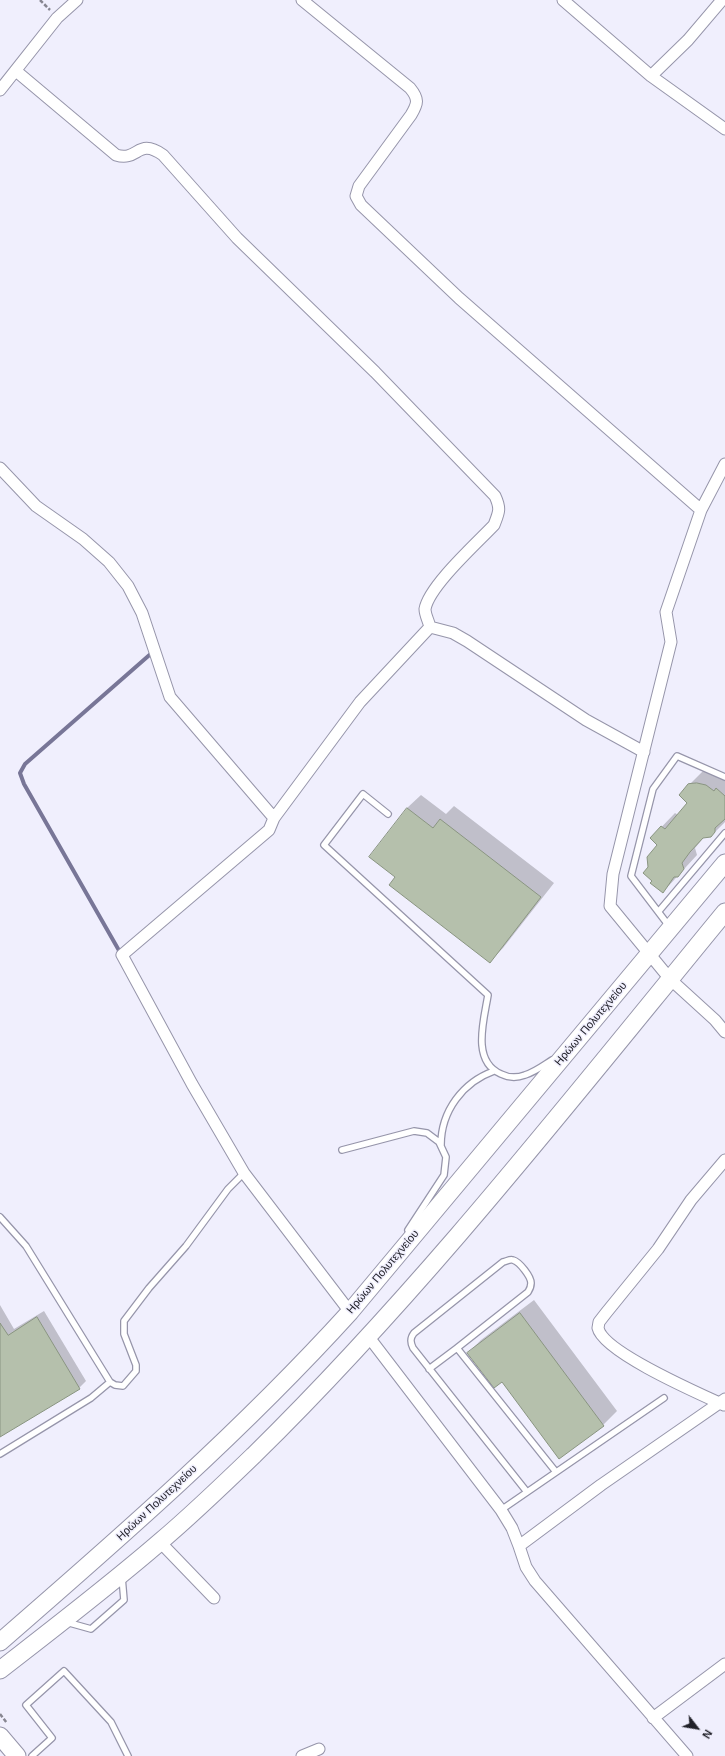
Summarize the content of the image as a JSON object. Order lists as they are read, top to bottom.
{
  "streets": {
    "main road": ["Ηρώων Πολυτεχνείου"]
  },
  "north": "bottom right"
}
